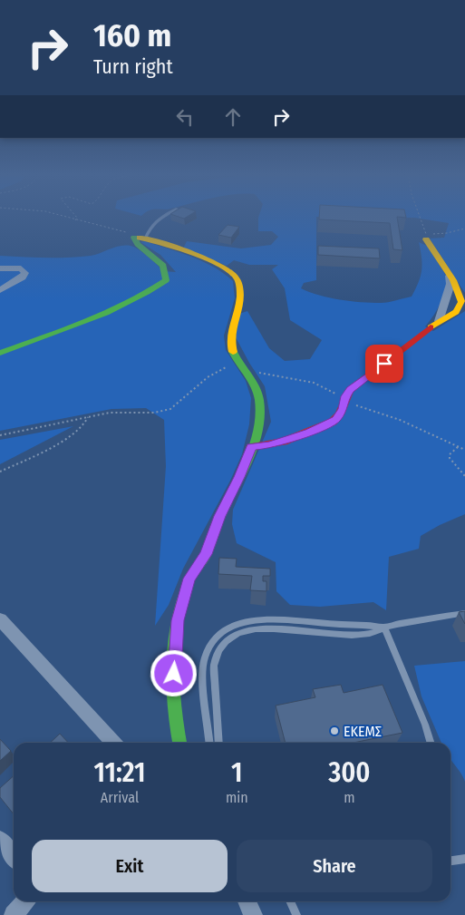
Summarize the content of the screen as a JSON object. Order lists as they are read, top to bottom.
{
  "places": ["ΕΚΕΜΣ"],
  "page": {
    "turn": ["160 m", "Turn right"],
    "eta": [
      "11:21",
      "Arrival",
      "1",
      "min",
      "300",
      "m"
    ],
    "buttons": ["Exit", "Share"]
  }
}
